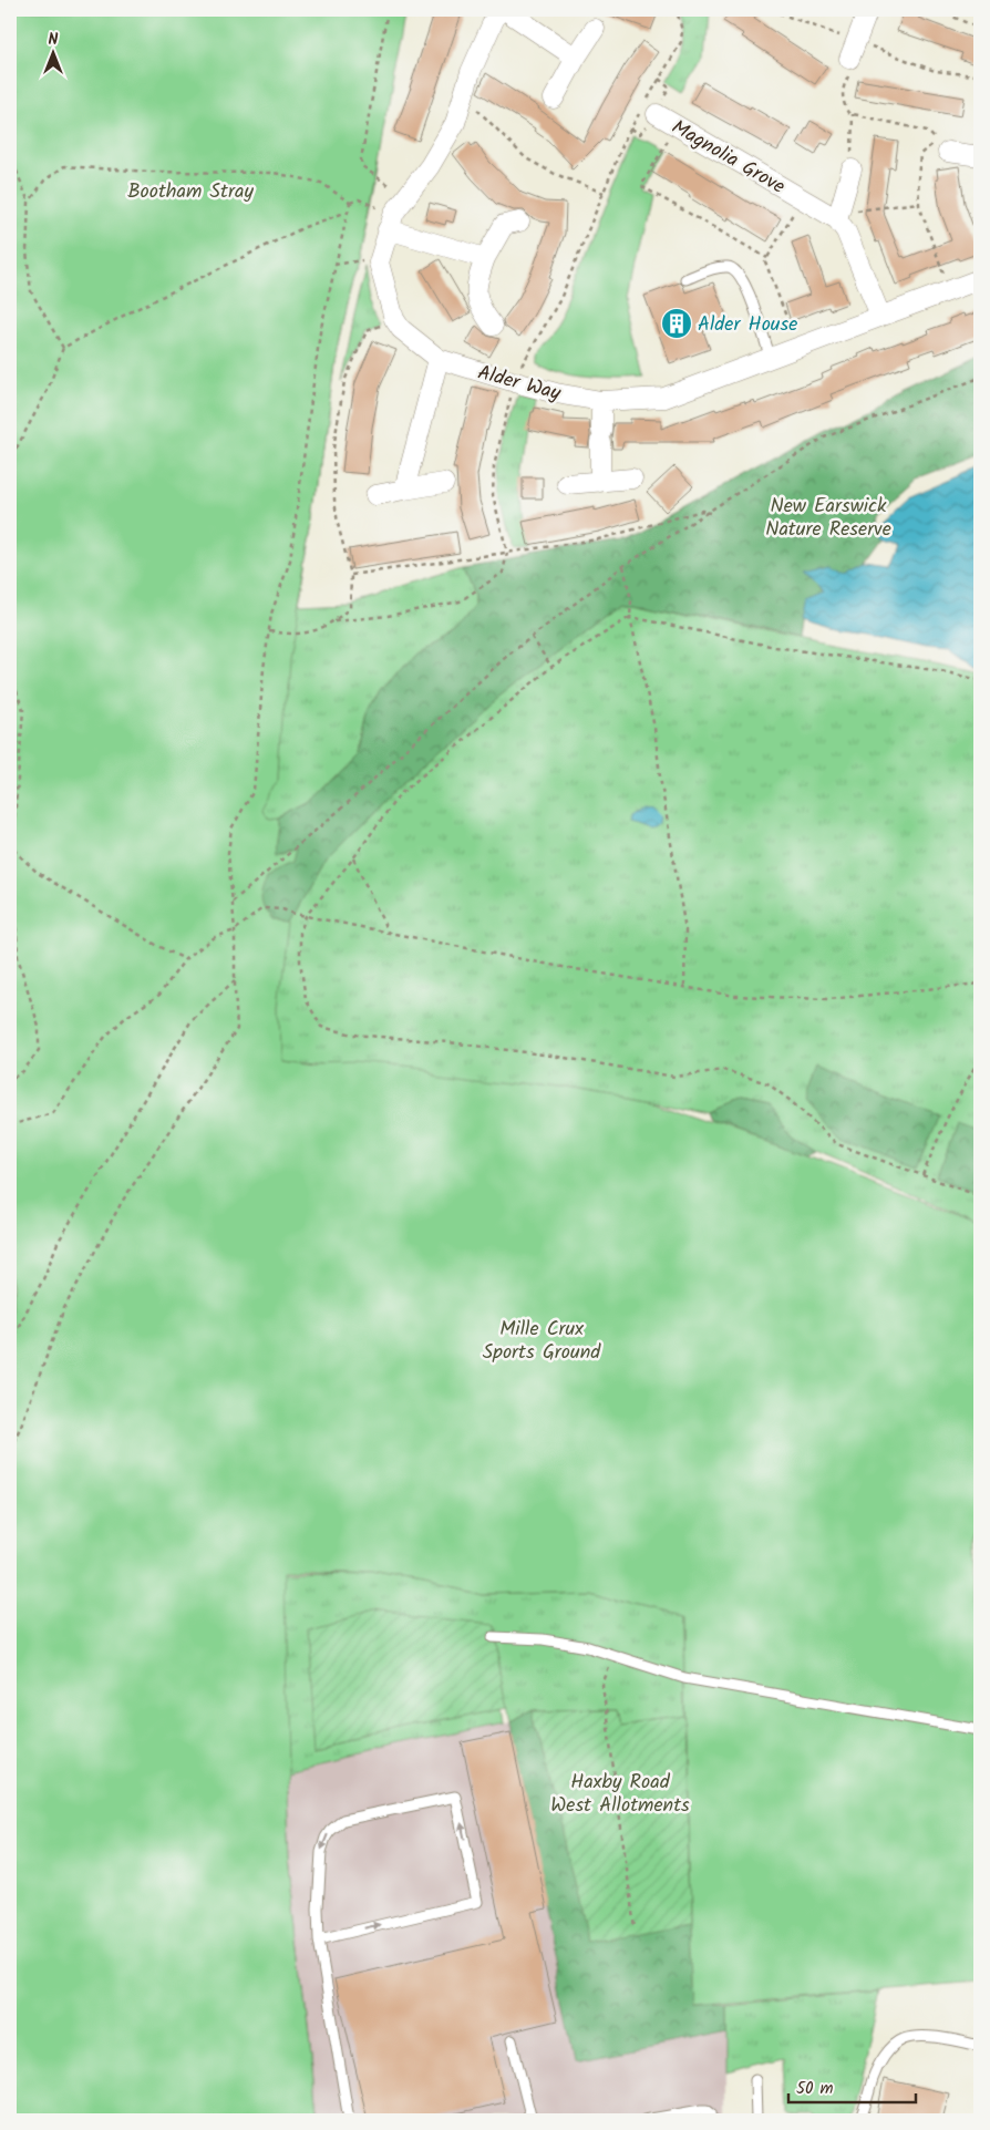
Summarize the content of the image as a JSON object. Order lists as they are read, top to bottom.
{
  "streets": {
    "street": ["Magnolia Grove", "Alder Way"]
  },
  "parks": [
    "Bootham Stray",
    "New Earswick Nature Reserve",
    "Mille Crux Sports Ground",
    "Haxby Road West Allotments"
  ],
  "places": {
    "building": ["Alder House"]
  },
  "scale_bar": "50 m",
  "north": "top"
}
